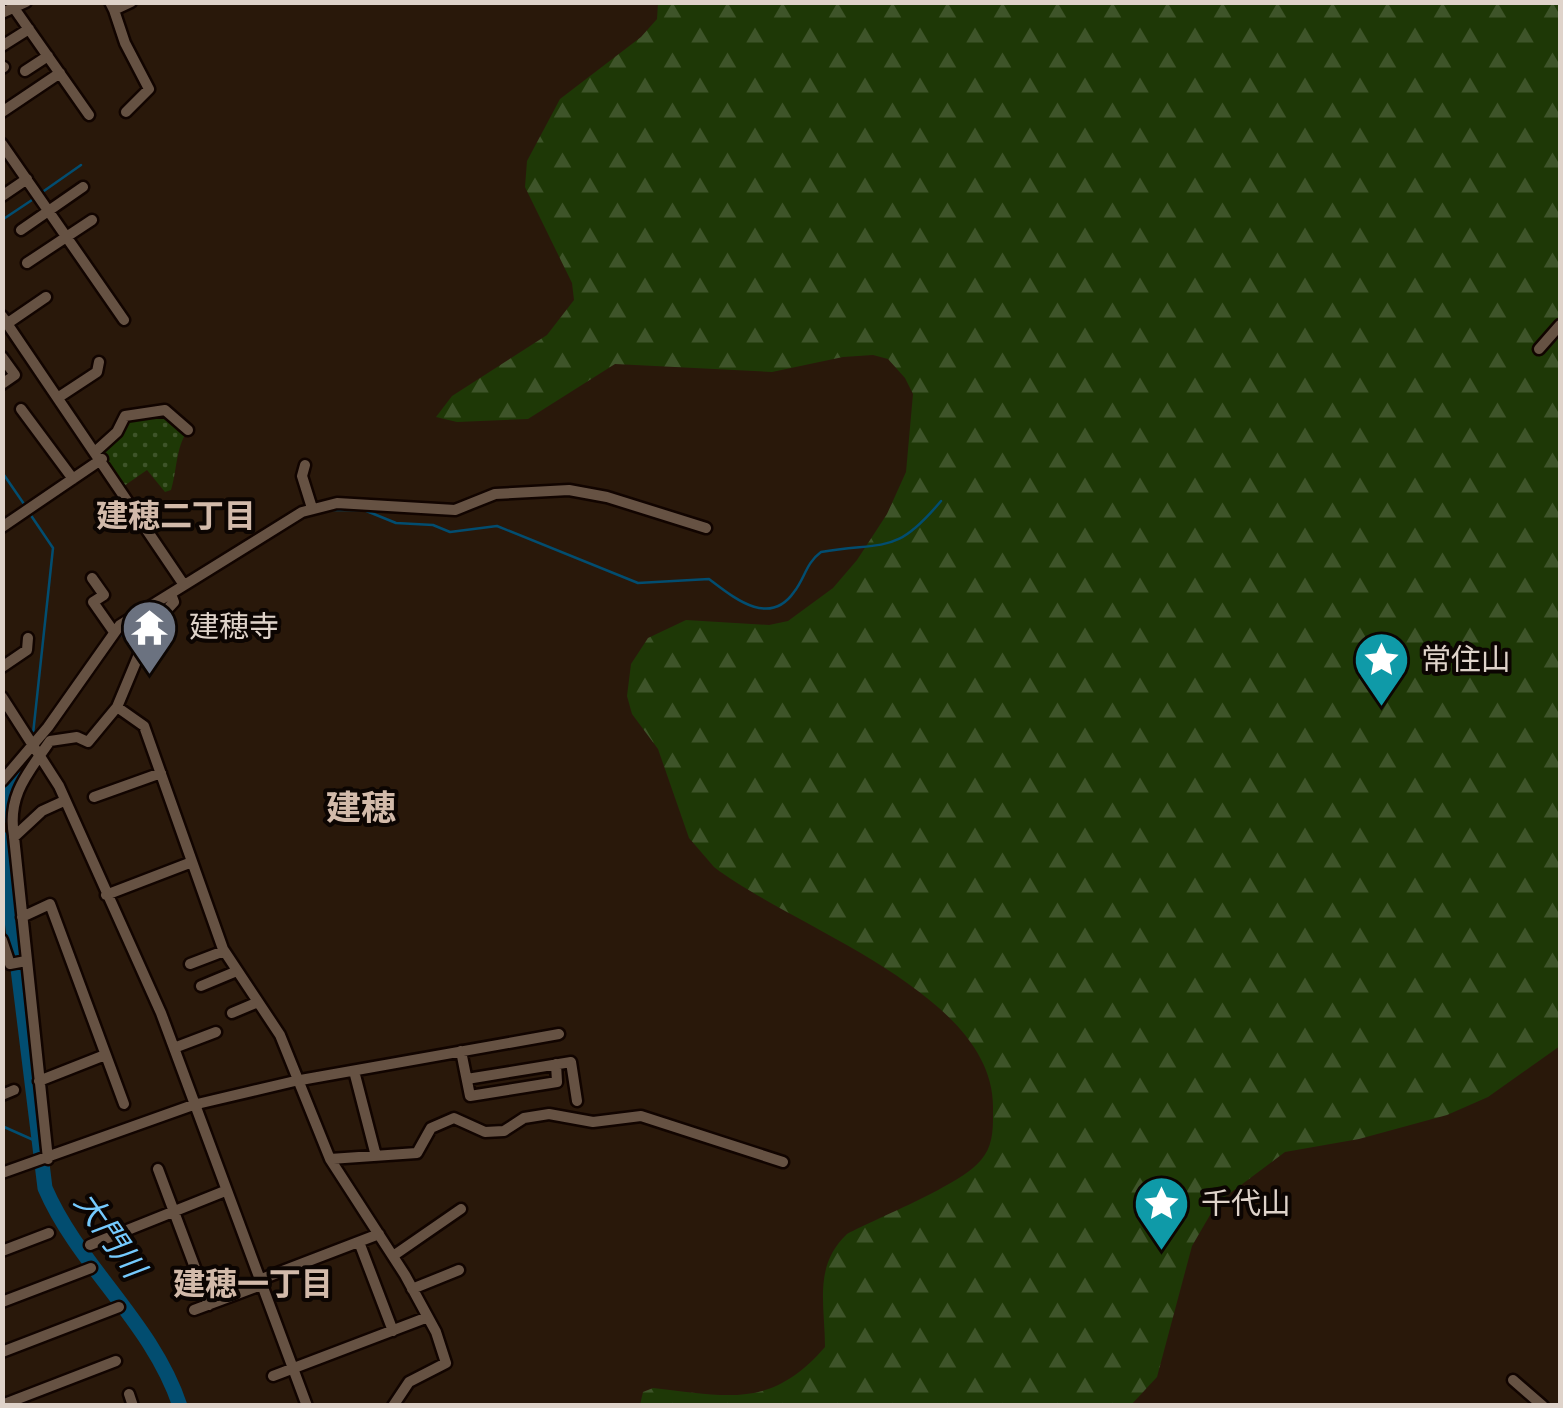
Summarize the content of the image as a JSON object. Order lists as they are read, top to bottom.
{
  "districts": ["建穂二丁目", "建穂", "建穂一丁目"],
  "water": ["大門川"],
  "places": {
    "temple": ["建穂寺"],
    "place": ["常住山", "千代山"]
  }
}
